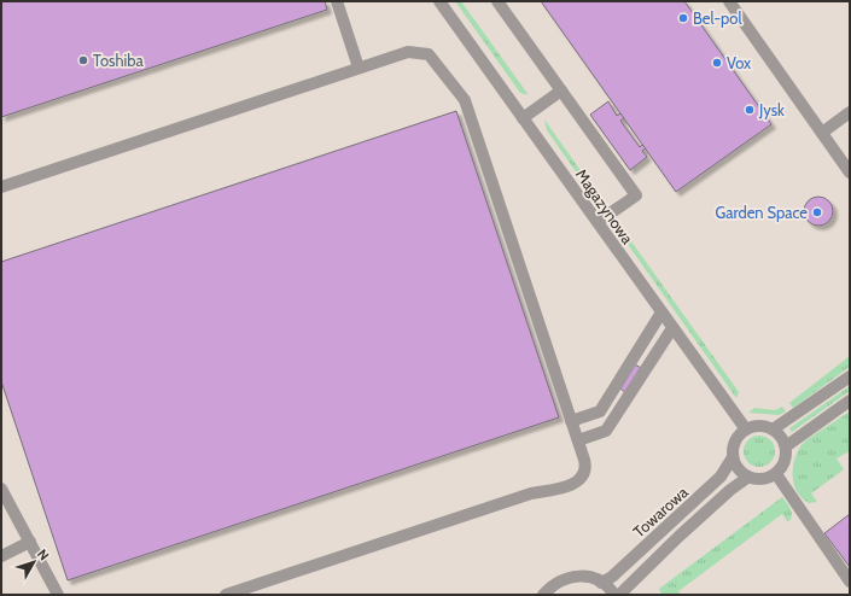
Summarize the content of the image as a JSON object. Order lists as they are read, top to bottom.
{
  "streets": {
    "street": ["Magazynowa", "Towarowa"]
  },
  "crossings": [
    ["Magazynowa", "Towarowa"]
  ],
  "places": [
    "Bel-pol",
    "Toshiba",
    "Vox",
    "Jysk",
    "Garden Space"
  ],
  "north": "top right"
}
